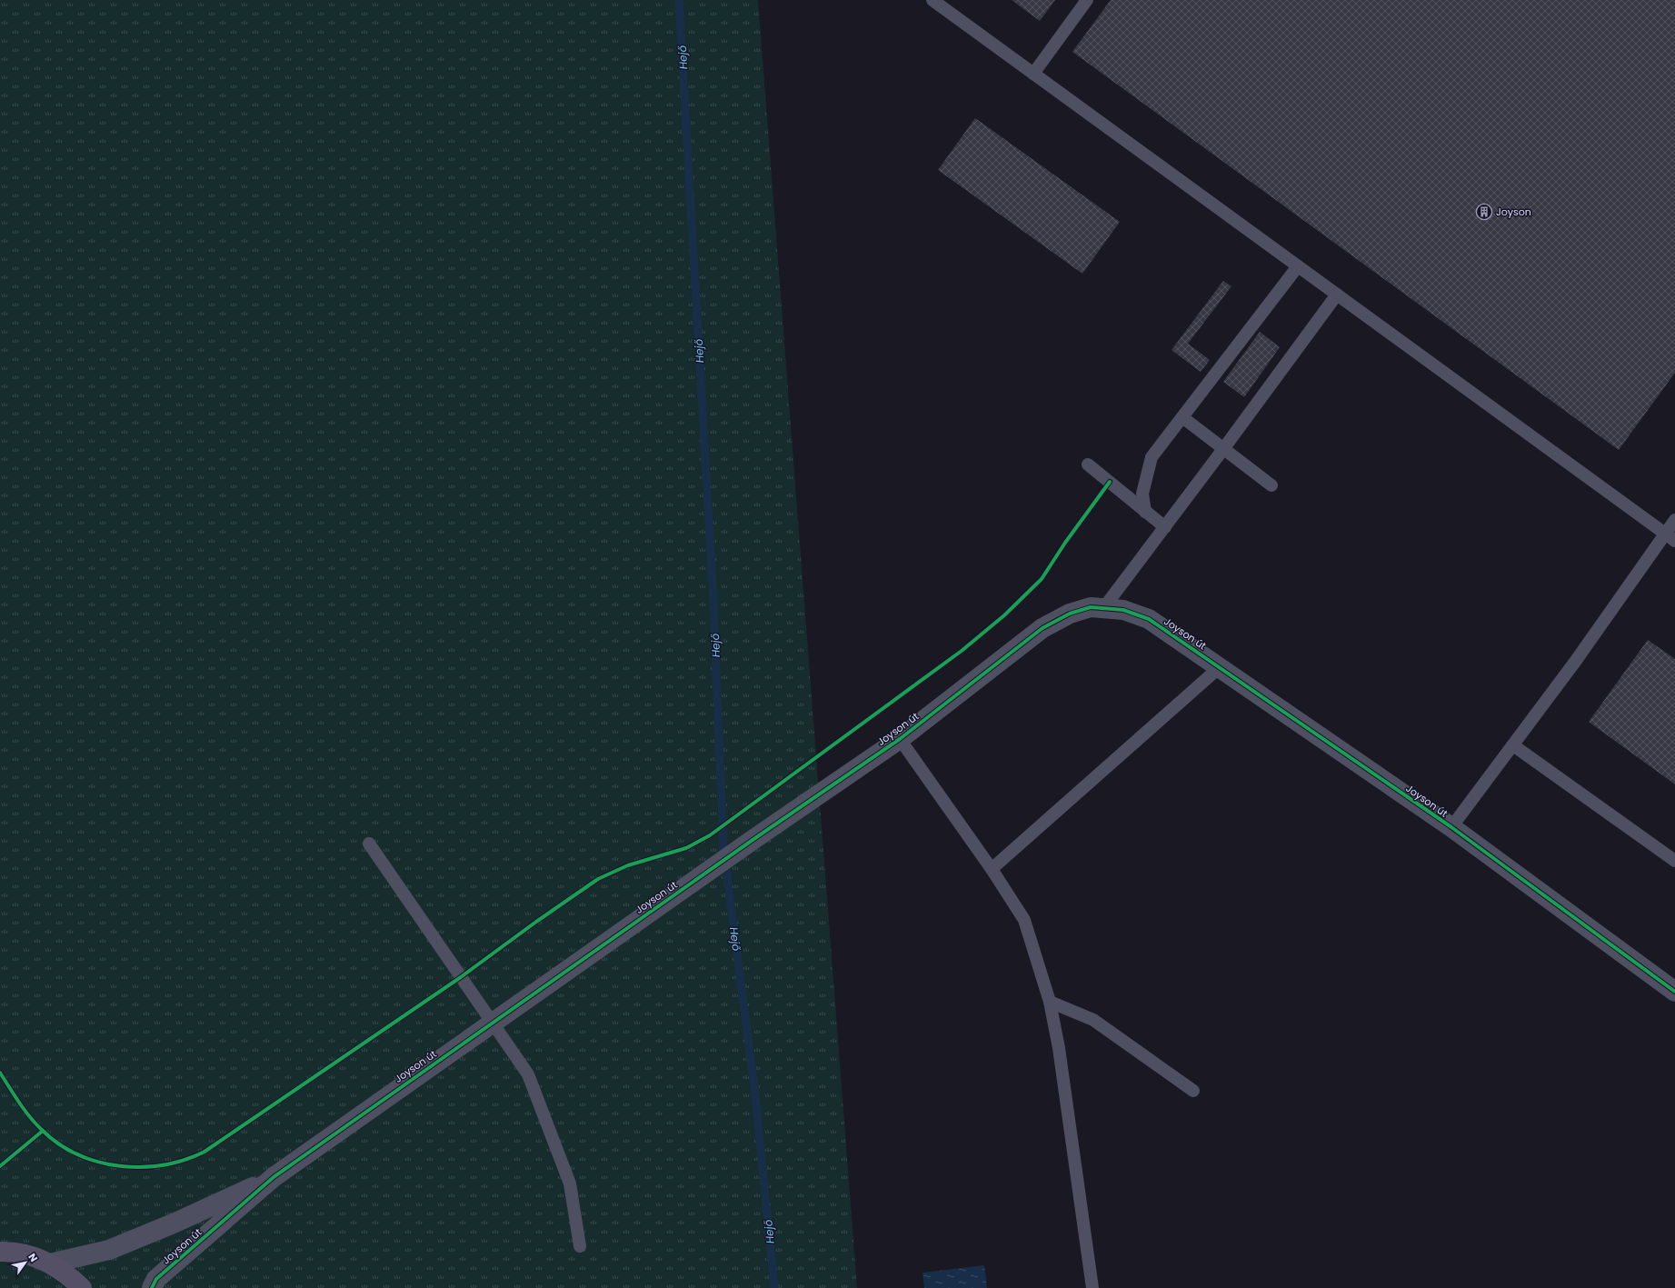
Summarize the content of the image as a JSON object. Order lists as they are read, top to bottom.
{
  "streets": {
    "street": ["Joyson út"]
  },
  "water": ["Hejő"],
  "places": {
    "building": ["Joyson"]
  },
  "north": "top right"
}
